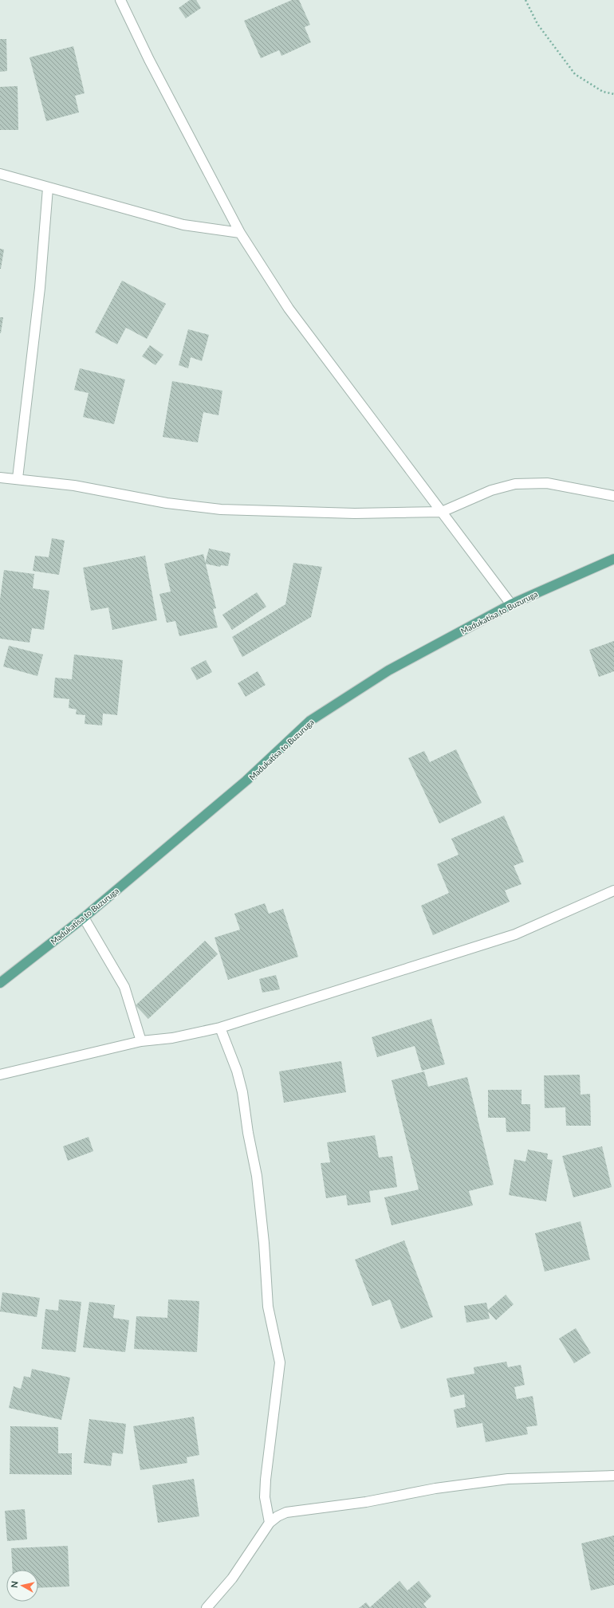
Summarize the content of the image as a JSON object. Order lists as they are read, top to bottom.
{
  "streets": {
    "main road": ["Madukatisa to Buzuruga"]
  },
  "north": "left"
}
